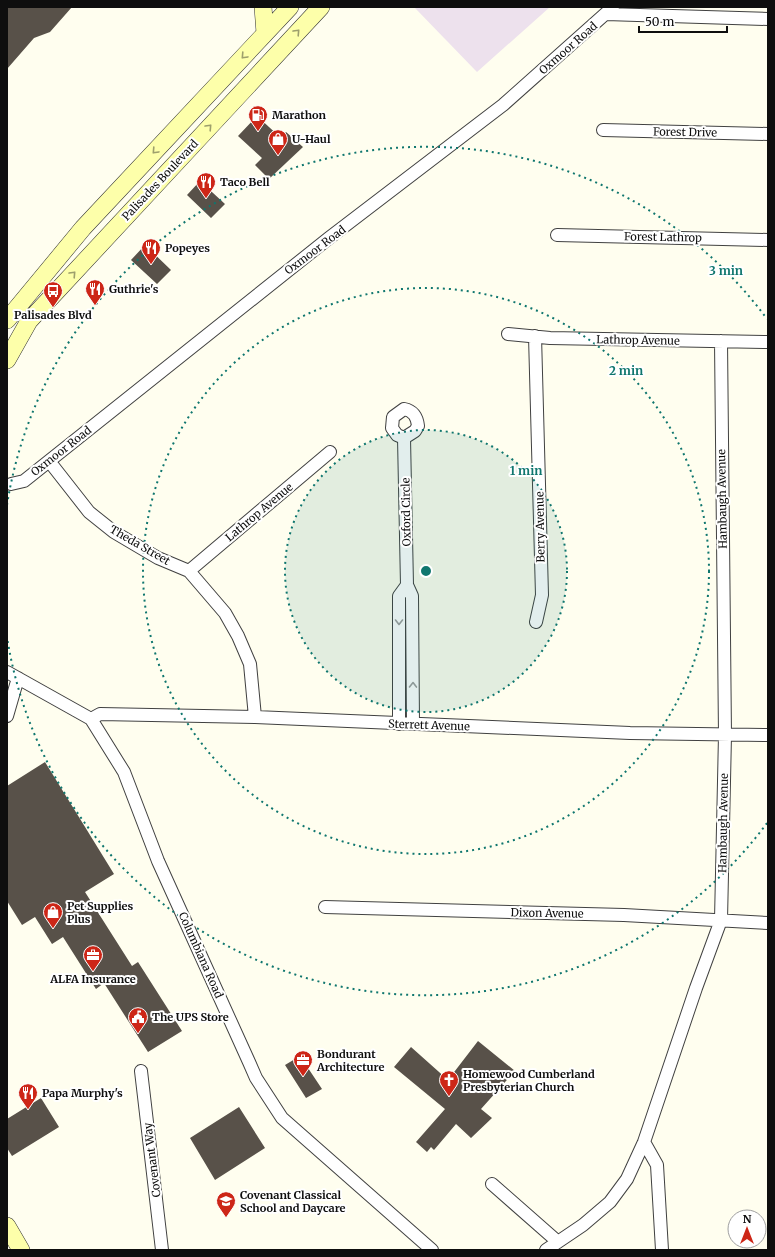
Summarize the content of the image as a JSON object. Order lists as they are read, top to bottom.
{
  "streets": {
    "main road": ["Palisades Boulevard"],
    "street": [
      "Oxmoor Road",
      "Forest Drive",
      "Forest Lathrop",
      "Lathrop Avenue",
      "Hambaugh Avenue",
      "Oxford Circle",
      "Berry Avenue",
      "Theda Street",
      "Sterrett Avenue",
      "Dixon Avenue",
      "Columbiana Road",
      "Covenant Way"
    ]
  },
  "crossings": [
    ["Oxmoor Road", "Theda Street"],
    ["Lathrop Avenue", "Hambaugh Avenue"],
    ["Lathrop Avenue", "Berry Avenue"],
    ["Lathrop Avenue", "Theda Street"],
    ["Hambaugh Avenue", "Sterrett Avenue"],
    ["Hambaugh Avenue", "Dixon Avenue"],
    ["Oxford Circle", "Sterrett Avenue"],
    ["Theda Street", "Sterrett Avenue"],
    ["Sterrett Avenue", "Columbiana Road"]
  ],
  "places": {
    "fuel station": ["Marathon"],
    "shop": ["U-Haul", "Pet Supplies Plus"],
    "restaurant": [
      "Taco Bell",
      "Popeyes",
      "Guthrie's",
      "Papa Murphy's"
    ],
    "bus stop": ["Palisades Blvd"],
    "office": ["ALFA Insurance", "Bondurant Architecture"],
    "public building": ["The UPS Store"],
    "church": ["Homewood Cumberland Presbyterian Church"],
    "school or university": ["Covenant Classical School and Daycare"]
  },
  "scale_bar": "50 m",
  "north": "top",
  "rings": ["3 min", "2 min", "1 min"]
}
